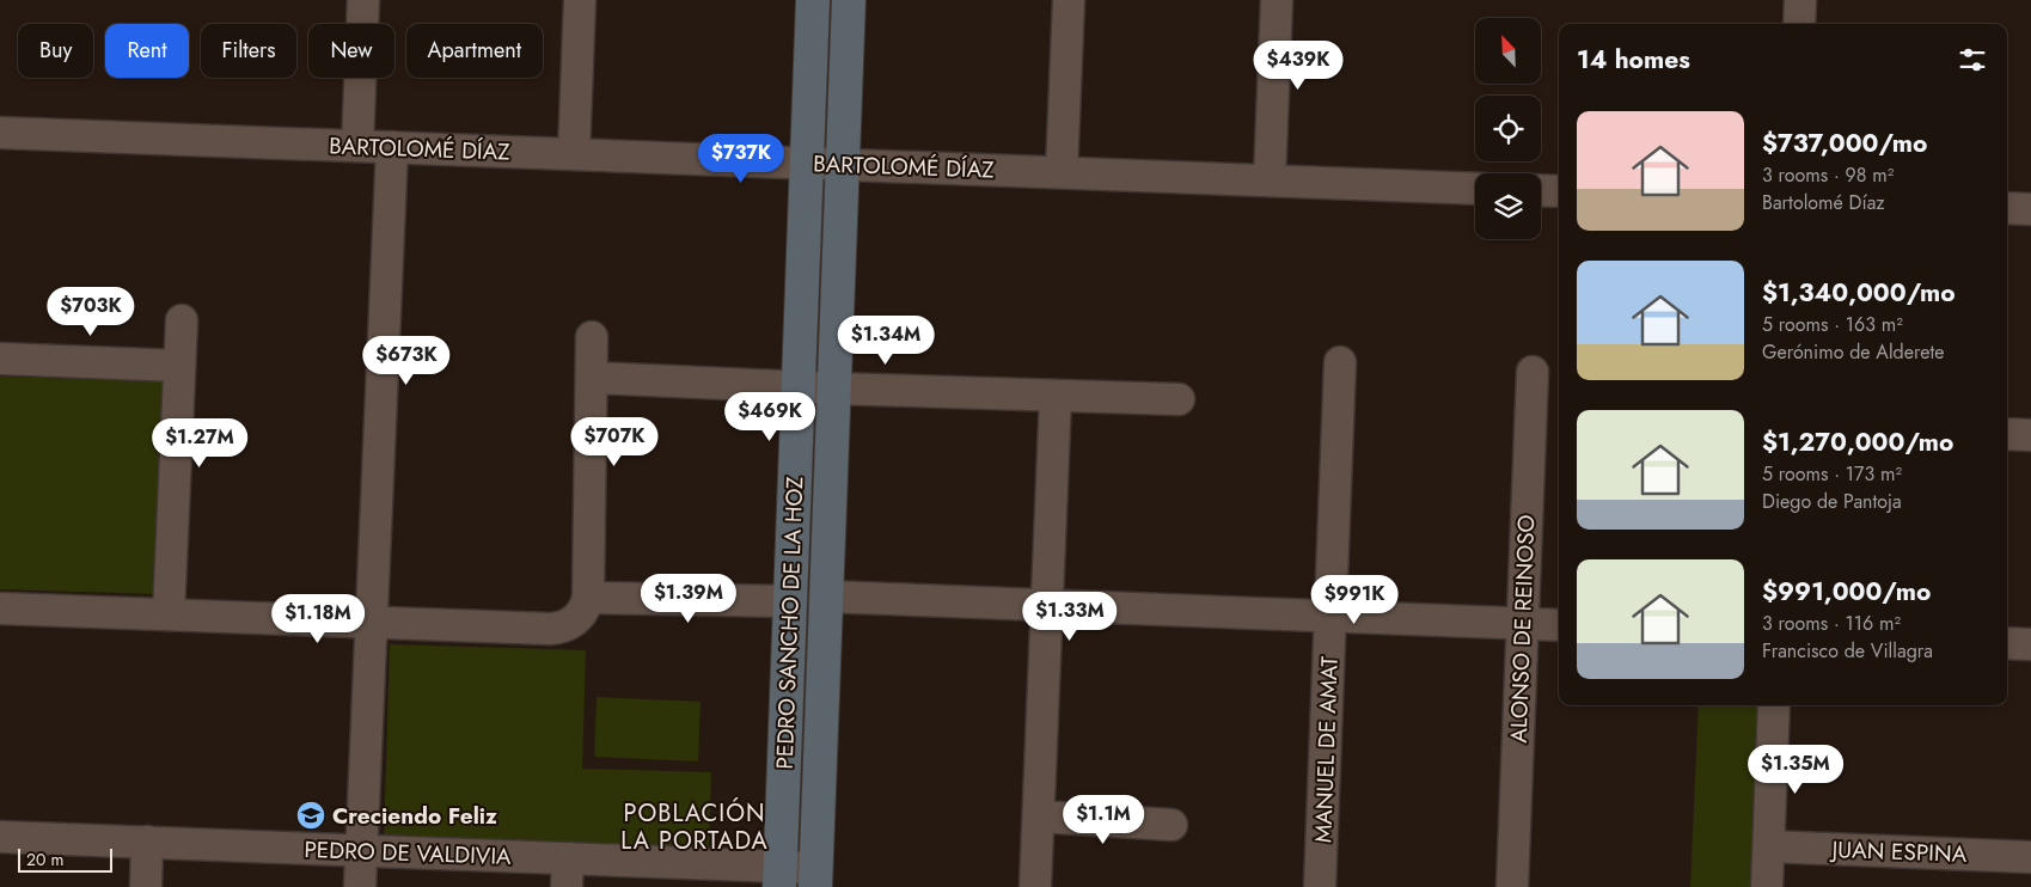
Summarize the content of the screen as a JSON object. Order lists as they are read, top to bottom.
{
  "streets": {
    "street": [
      "BARTOLOMÉ DÍAZ",
      "PEDRO SANCHO DE LA HOZ",
      "ALONSO DE REINOSO",
      "MANUEL DE AMAT",
      "JUAN ESPINA",
      "PEDRO DE VALDIVIA"
    ]
  },
  "crossings": [
    ["BARTOLOMÉ DÍAZ", "PEDRO SANCHO DE LA HOZ"],
    ["PEDRO SANCHO DE LA HOZ", "PEDRO DE VALDIVIA"]
  ],
  "districts": ["POBLACIÓN LA PORTADA"],
  "places": {
    "school or university": ["Creciendo Feliz"]
  },
  "scale_bar": "20 m",
  "north": "top left",
  "page": {
    "chip": [
      "Buy",
      "Rent",
      "Filters",
      "New",
      "Apartment"
    ],
    "heading": "14 homes",
    "price": [
      "$439K",
      "$737K",
      "$703K",
      "$1.34M",
      "$673K",
      "$469K",
      "$707K",
      "$1.27M",
      "$1.39M",
      "$991K",
      "$1.33M",
      "$1.18M",
      "$1.35M",
      "$1.1M"
    ],
    "list": [
      {
        "name": "$737,000/mo",
        "note": "3 rooms · 98 m² · Bartolomé Díaz"
      },
      {
        "name": "$1,340,000/mo",
        "note": "5 rooms · 163 m² · Gerónimo de Alderete"
      },
      {
        "name": "$1,270,000/mo",
        "note": "5 rooms · 173 m² · Diego de Pantoja"
      },
      {
        "name": "$991,000/mo",
        "note": "3 rooms · 116 m² · Francisco de Villagra"
      }
    ],
    "scale": "20 m"
  }
}
